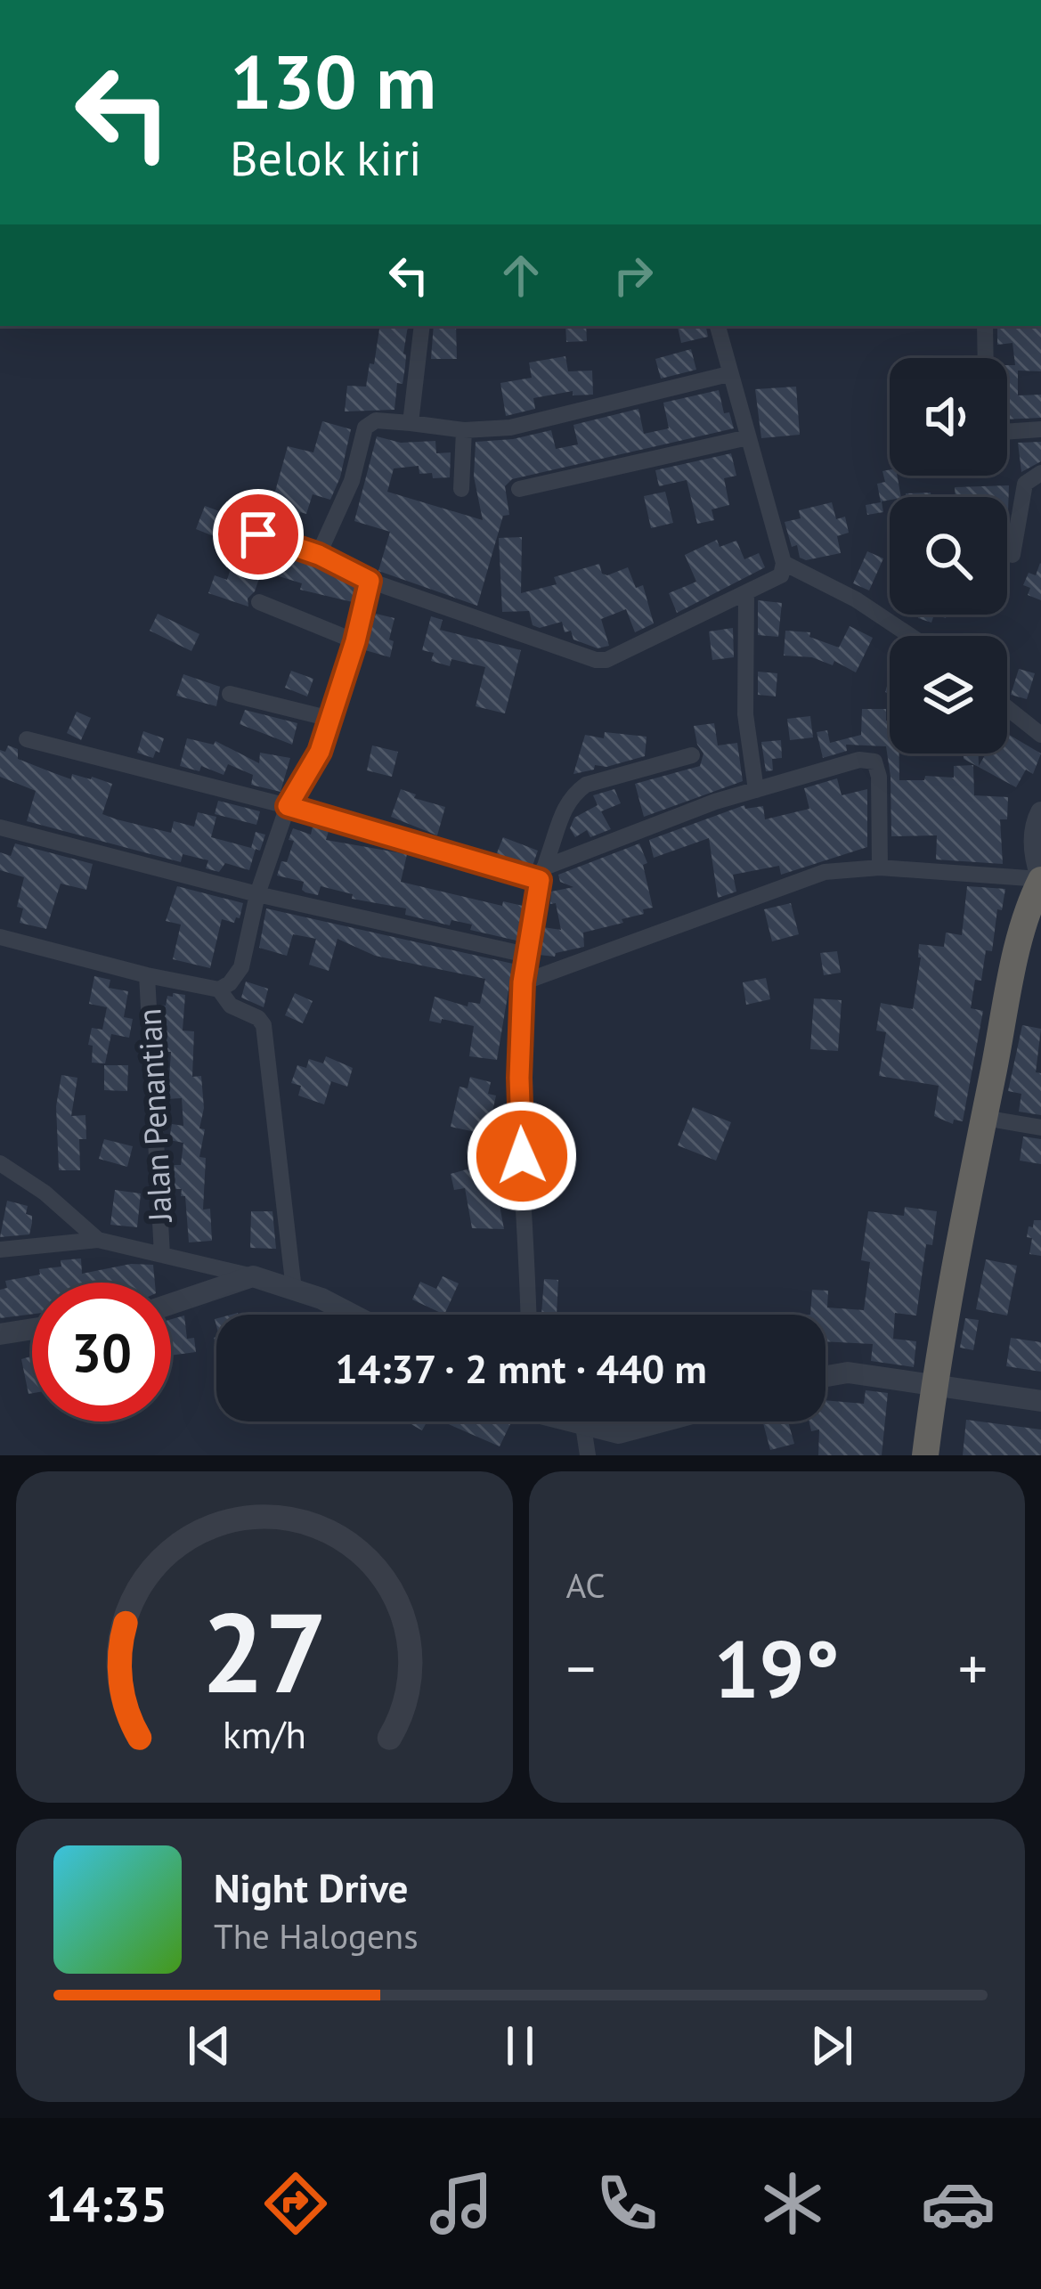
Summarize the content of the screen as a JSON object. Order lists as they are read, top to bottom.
{
  "streets": {
    "street": ["Jalan Penantian"]
  },
  "page": {
    "turn": ["130 m", "Belok kiri"],
    "limit": "30",
    "trip": "14:37 · 2 mnt · 440 m",
    "tile": "AC",
    "heat": ["−", "19°", "+"],
    "song": ["Night Drive", "The Halogens"],
    "tabs": "14:35",
    "gauge": ["27", "km/h"]
  }
}
